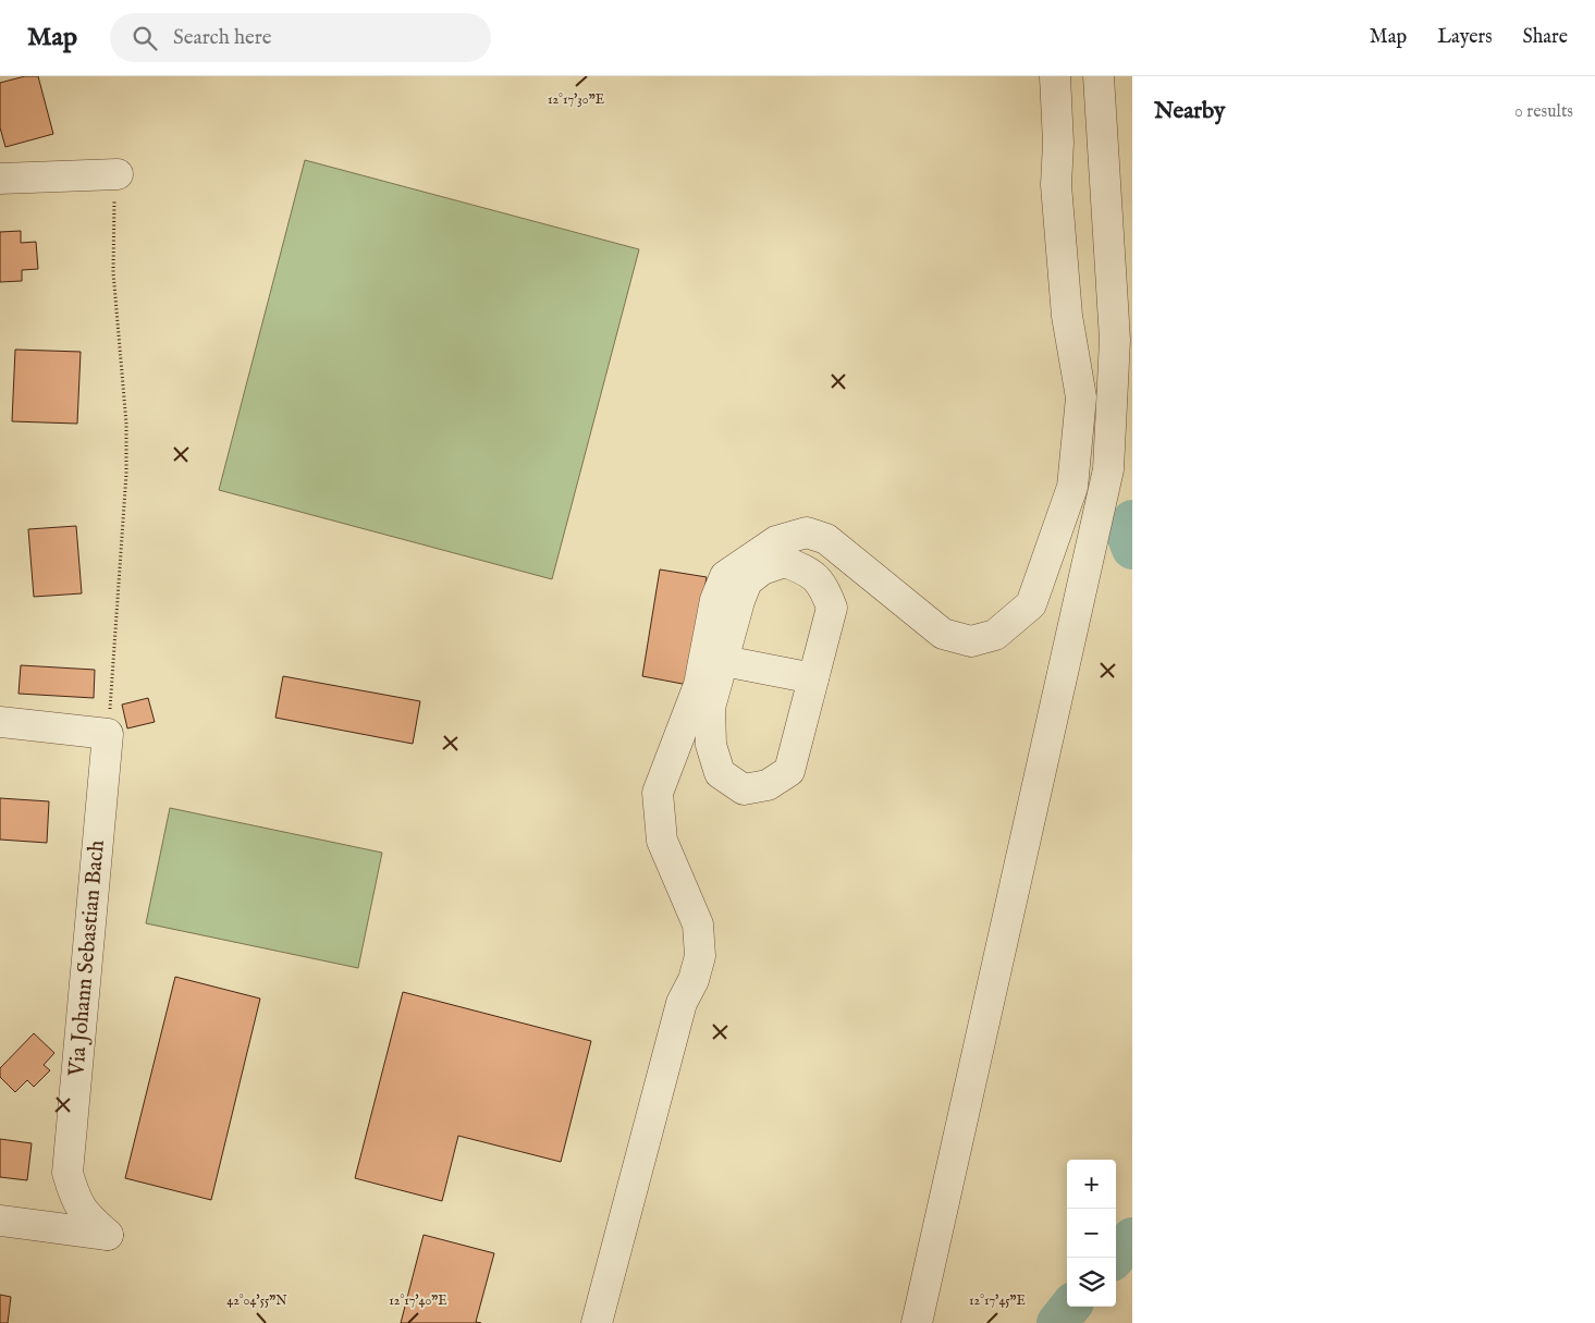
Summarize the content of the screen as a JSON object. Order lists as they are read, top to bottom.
{
  "streets": {
    "street": ["Via Johann Sebastian Bach"]
  },
  "page": {
    "header": "Map",
    "search": "Search here",
    "nav": ["Map", "Layers", "Share"],
    "heading": ["Nearby", "0 results"],
    "map_buttons": ["+", "−"]
  },
  "coordinates": [
    "12°17'30\"E",
    "42°04'55\"N",
    "12°17'40\"E",
    "12°17'45\"E"
  ]
}
